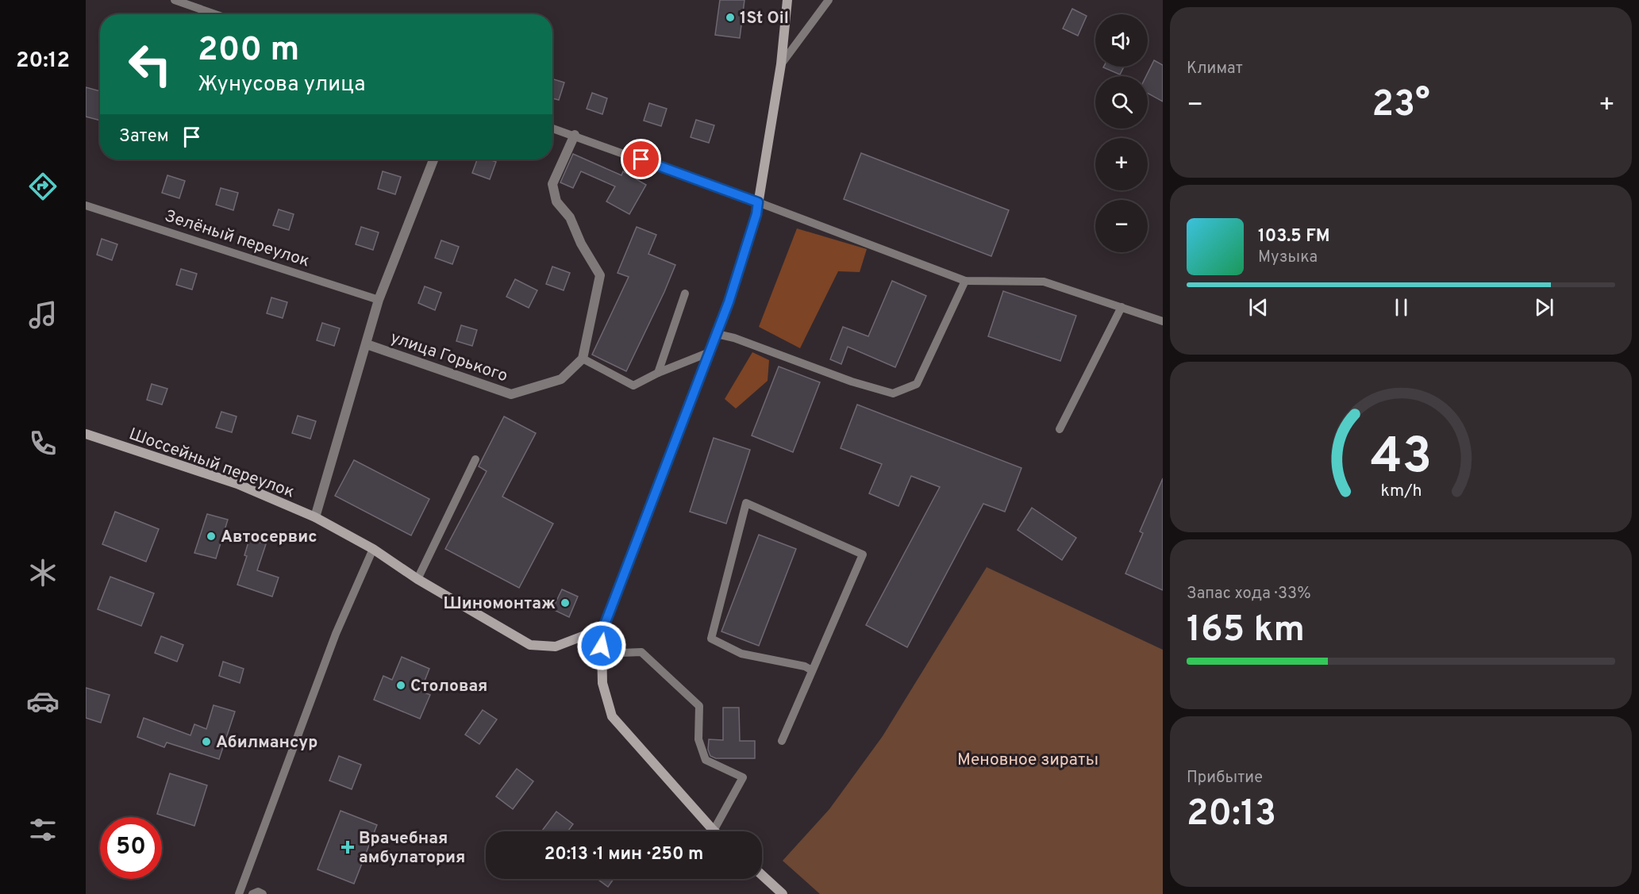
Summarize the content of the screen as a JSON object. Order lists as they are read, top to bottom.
{
  "streets": {
    "main road": ["Шоссейный переулок"],
    "street": ["улица Горького"],
    "lane": ["Зелёный переулок"]
  },
  "crossings": [
    ["Зелёный переулок", "улица Горького"],
    ["улица Горького", "Шоссейный переулок"]
  ],
  "parks": ["Меновное зираты"],
  "places": {
    "other": [
      "1St Oil",
      "Автосервис",
      "Шиномонтаж",
      "Столовая",
      "Абилмансур"
    ],
    "health": ["Врачебная амбулатория"]
  },
  "page": {
    "tabs": "20:12",
    "tile": [
      "Климат",
      ["Запас хода · 33%", "165 km"],
      ["Прибытие", "20:13"]
    ],
    "map_buttons": ["+", "−"],
    "turn": ["200 m", "Жунусова улица"],
    "heat": ["−", "23°", "+"],
    "then": "Затем",
    "song": ["103.5 FM", "Музыка"],
    "limit": "50",
    "trip": "20:13 · 1 мин · 250 m",
    "gauge": ["43", "km/h"]
  }
}
